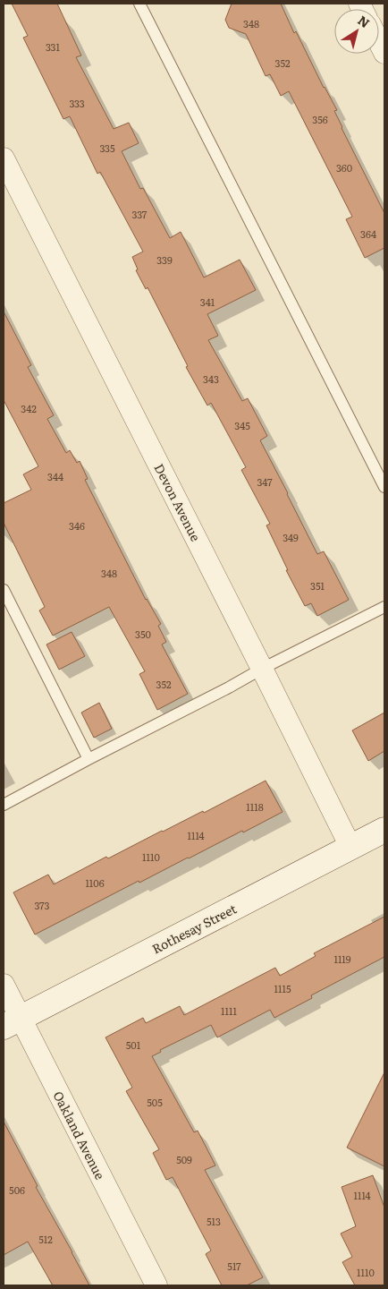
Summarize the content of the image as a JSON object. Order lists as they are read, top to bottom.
{
  "streets": {
    "street": ["Devon Avenue", "Rothesay Street", "Oakland Avenue"]
  },
  "crossings": [
    ["Devon Avenue", "Rothesay Street"],
    ["Rothesay Street", "Oakland Avenue"]
  ],
  "house_numbers": [
    "348",
    "331",
    "352",
    "333",
    "356",
    "335",
    "360",
    "337",
    "364",
    "339",
    "341",
    "343",
    "342",
    "345",
    "344",
    "347",
    "346",
    "349",
    "348",
    "351",
    "350",
    "352",
    "1118",
    "1114",
    "1110",
    "1106",
    "373",
    "1119",
    "1115",
    "1111",
    "501",
    "505",
    "509",
    "506",
    "1114",
    "513",
    "512",
    "517",
    "1110"
  ],
  "north": "top right"
}
